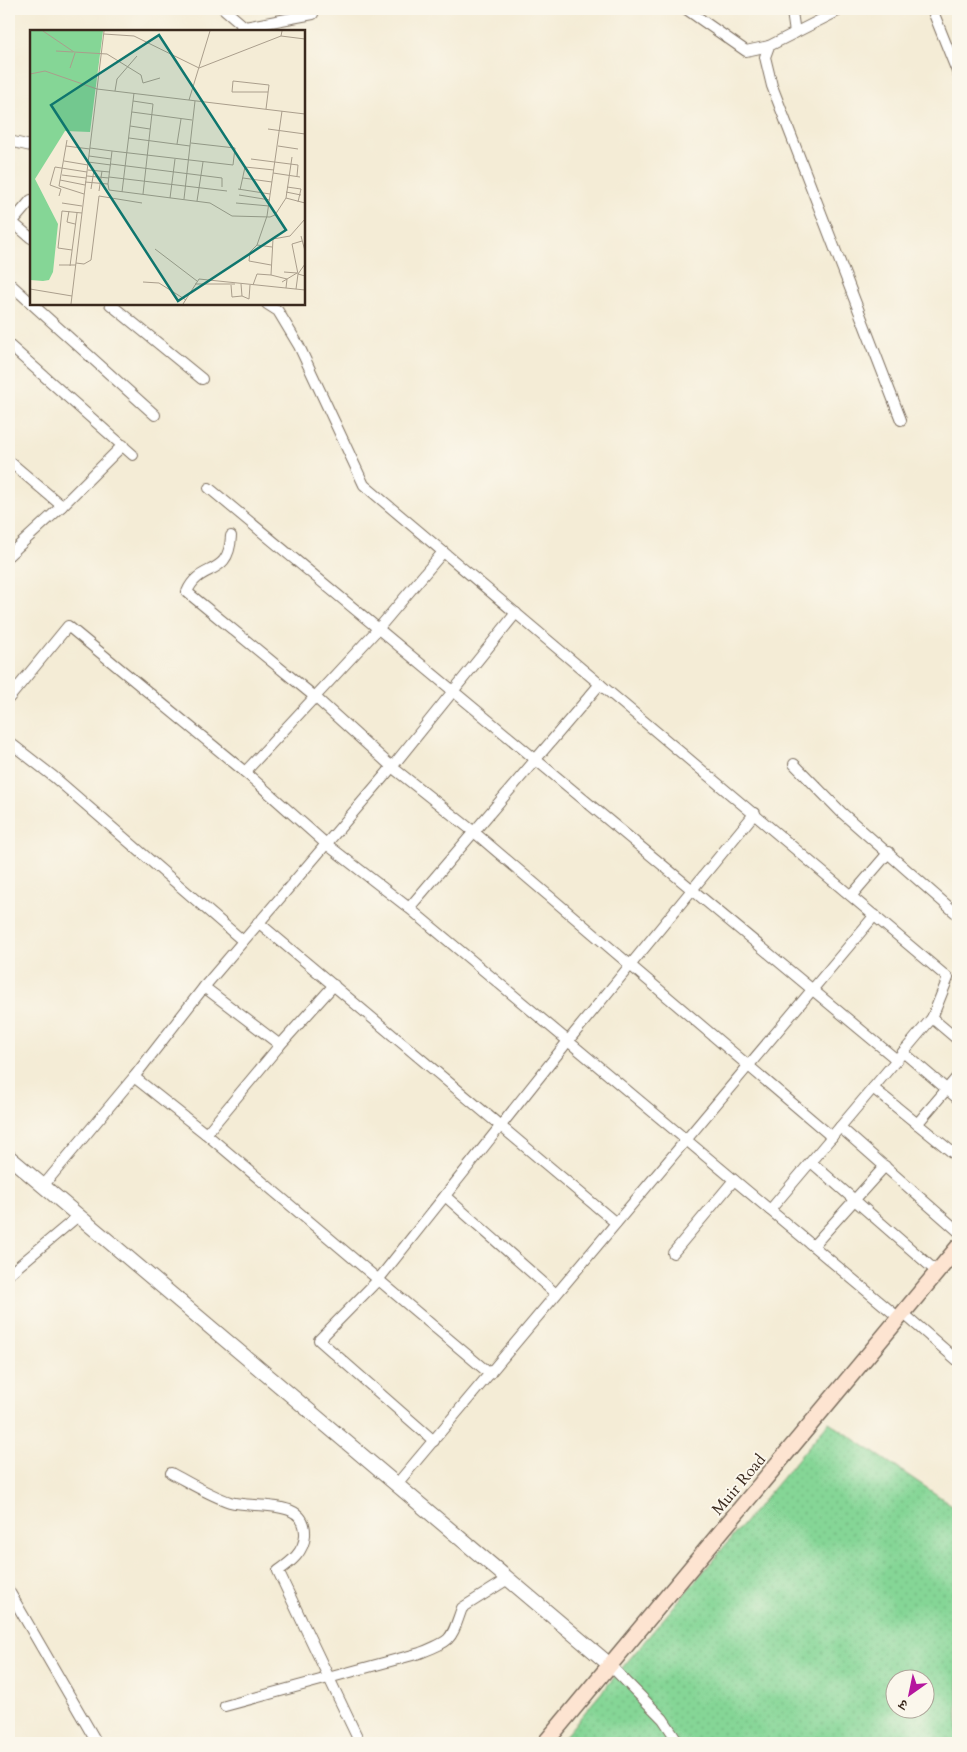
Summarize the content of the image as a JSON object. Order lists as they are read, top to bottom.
{
  "streets": {
    "main road": ["Muir Road"]
  },
  "north": "bottom left"
}
